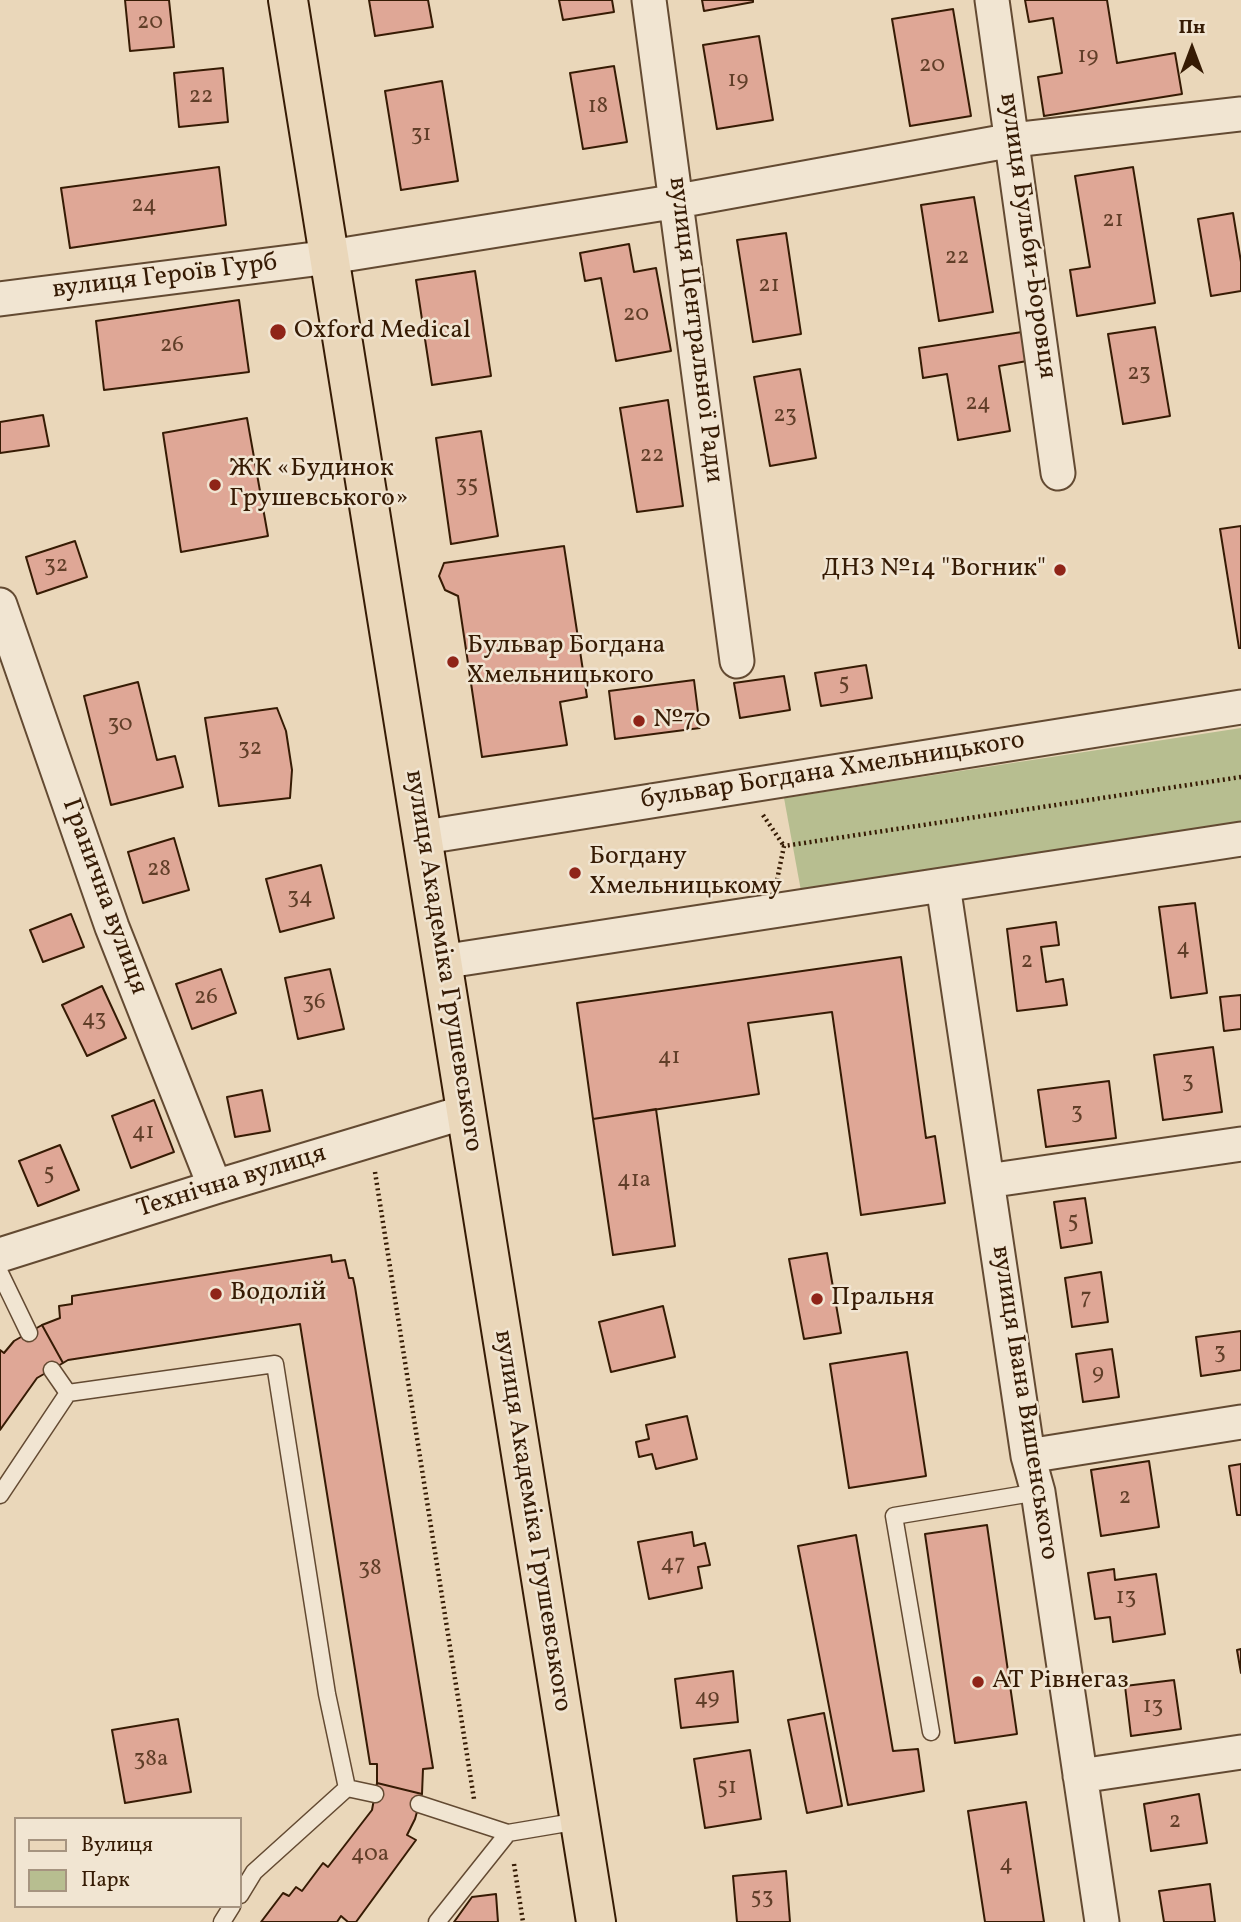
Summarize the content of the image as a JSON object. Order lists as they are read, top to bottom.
{
  "streets": {
    "main road": ["вулиця Академіка Грушевського"],
    "street": [
      "вулиця Бульби-Боровця",
      "вулиця Героїв Гурб",
      "вулиця Центральної Ради",
      "бульвар Богдана Хмельницького",
      "Гранична вулиця",
      "Технічна вулиця",
      "вулиця Івана Вишенського"
    ]
  },
  "crossings": [
    ["вулиця Бульби-Боровця", "вулиця Героїв Гурб"],
    ["вулиця Героїв Гурб", "вулиця Центральної Ради"],
    ["вулиця Героїв Гурб", "вулиця Академіка Грушевського"],
    ["бульвар Богдана Хмельницького", "вулиця Академіка Грушевського"],
    ["Гранична вулиця", "Технічна вулиця"],
    ["вулиця Академіка Грушевського", "Технічна вулиця"]
  ],
  "places": [
    "Oxford Medical",
    "ЖК «Будинок Грушевського»",
    "ДНЗ №14 \"Вогник\"",
    "Бульвар Богдана Хмельницького",
    "№70",
    "Богдану Хмельницькому",
    "Водолій",
    "Пральня",
    "АТ Рівнегаз"
  ],
  "house_numbers": [
    "20",
    "19",
    "20",
    "19",
    "22",
    "18",
    "31",
    "24",
    "21",
    "22",
    "21",
    "20",
    "26",
    "23",
    "24",
    "23",
    "22",
    "35",
    "32",
    "5",
    "30",
    "32",
    "28",
    "34",
    "4",
    "2",
    "26",
    "36",
    "43",
    "41",
    "3",
    "3",
    "41",
    "5",
    "41а",
    "5",
    "7",
    "3",
    "9",
    "2",
    "47",
    "38",
    "13",
    "49",
    "13",
    "38а",
    "51",
    "2",
    "40а",
    "4",
    "53"
  ],
  "legend": ["Вулиця", "Парк"],
  "north": "top"
}
